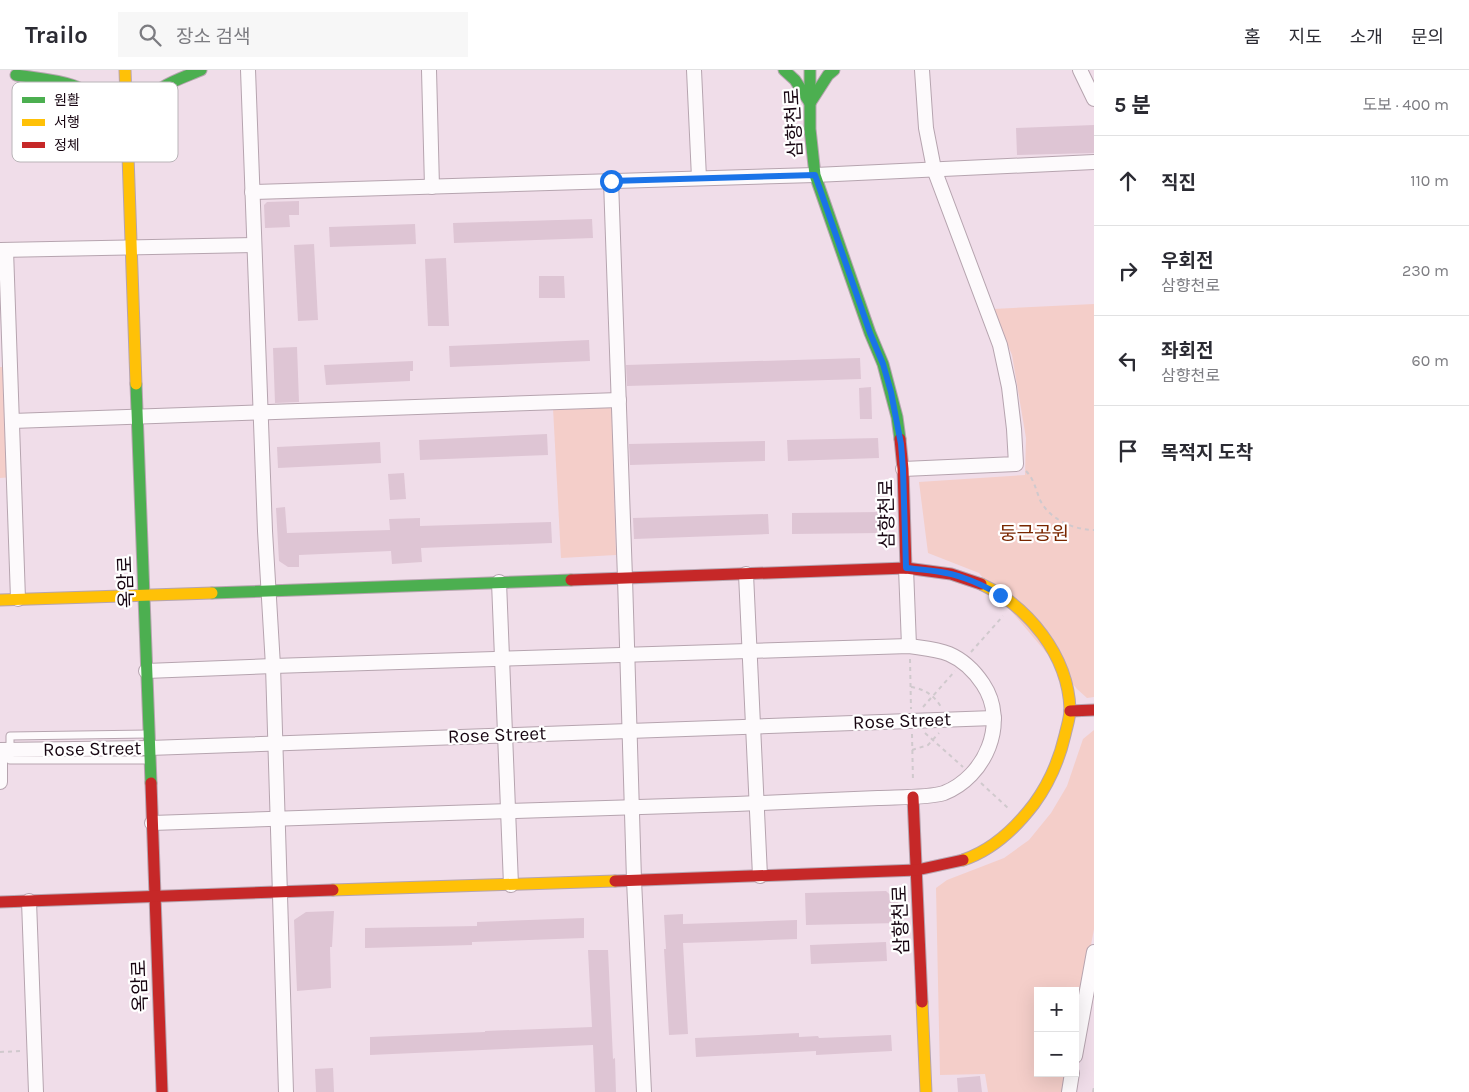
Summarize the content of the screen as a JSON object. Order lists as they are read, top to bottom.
{
  "streets": {
    "street": ["삼향천로", "옥암로", "Rose Street"]
  },
  "crossings": [
    ["옥암로", "Rose Street"]
  ],
  "parks": ["둥근공원"],
  "legend": ["원활", "서행", "정체"],
  "page": {
    "header": "Trailo",
    "search": "장소 검색",
    "nav": [
      "홈",
      "지도",
      "소개",
      "문의"
    ],
    "heading": ["5 분", "도보 · 400 m"],
    "list": [
      ["직진", "110 m"],
      ["우회전", "삼향천로", "230 m"],
      ["좌회전", "삼향천로", "60 m"],
      "목적지 도착"
    ],
    "map_buttons": ["+", "−"]
  }
}
